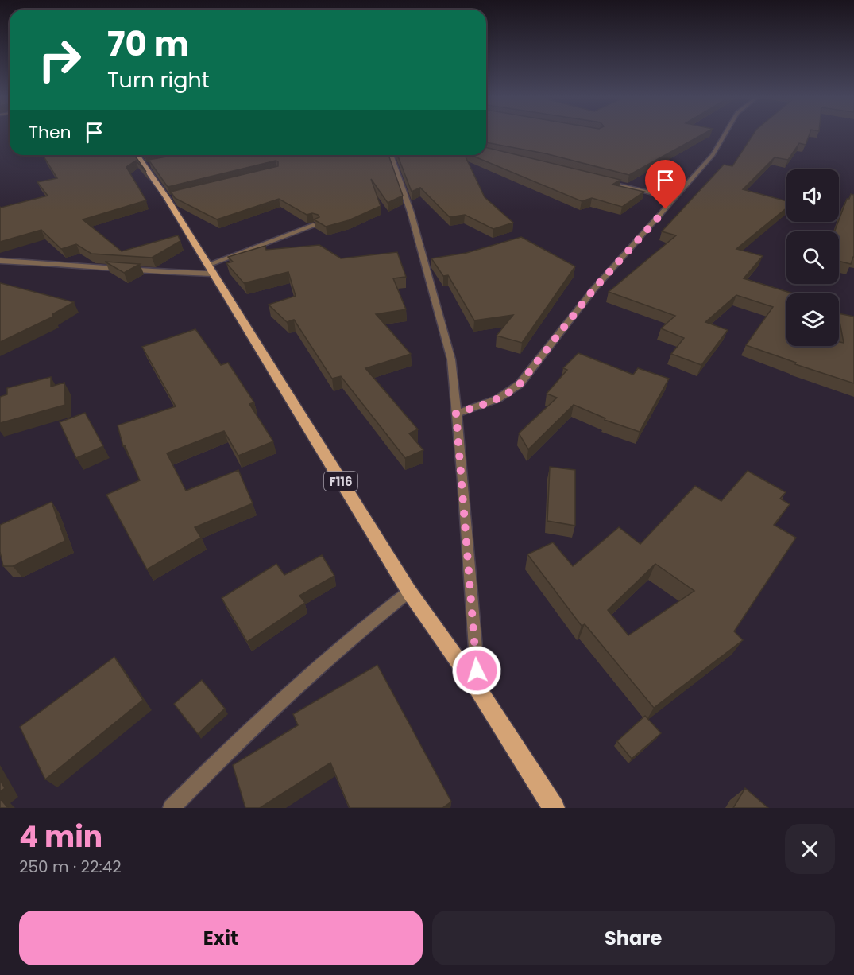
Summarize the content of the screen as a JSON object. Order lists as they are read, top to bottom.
{
  "streets": {
    "main road": ["F116"]
  },
  "page": {
    "turn": ["70 m", "Turn right"],
    "then": "Then",
    "heading": ["4 min", "250 m · 22:42"],
    "buttons": ["Exit", "Share"]
  }
}
